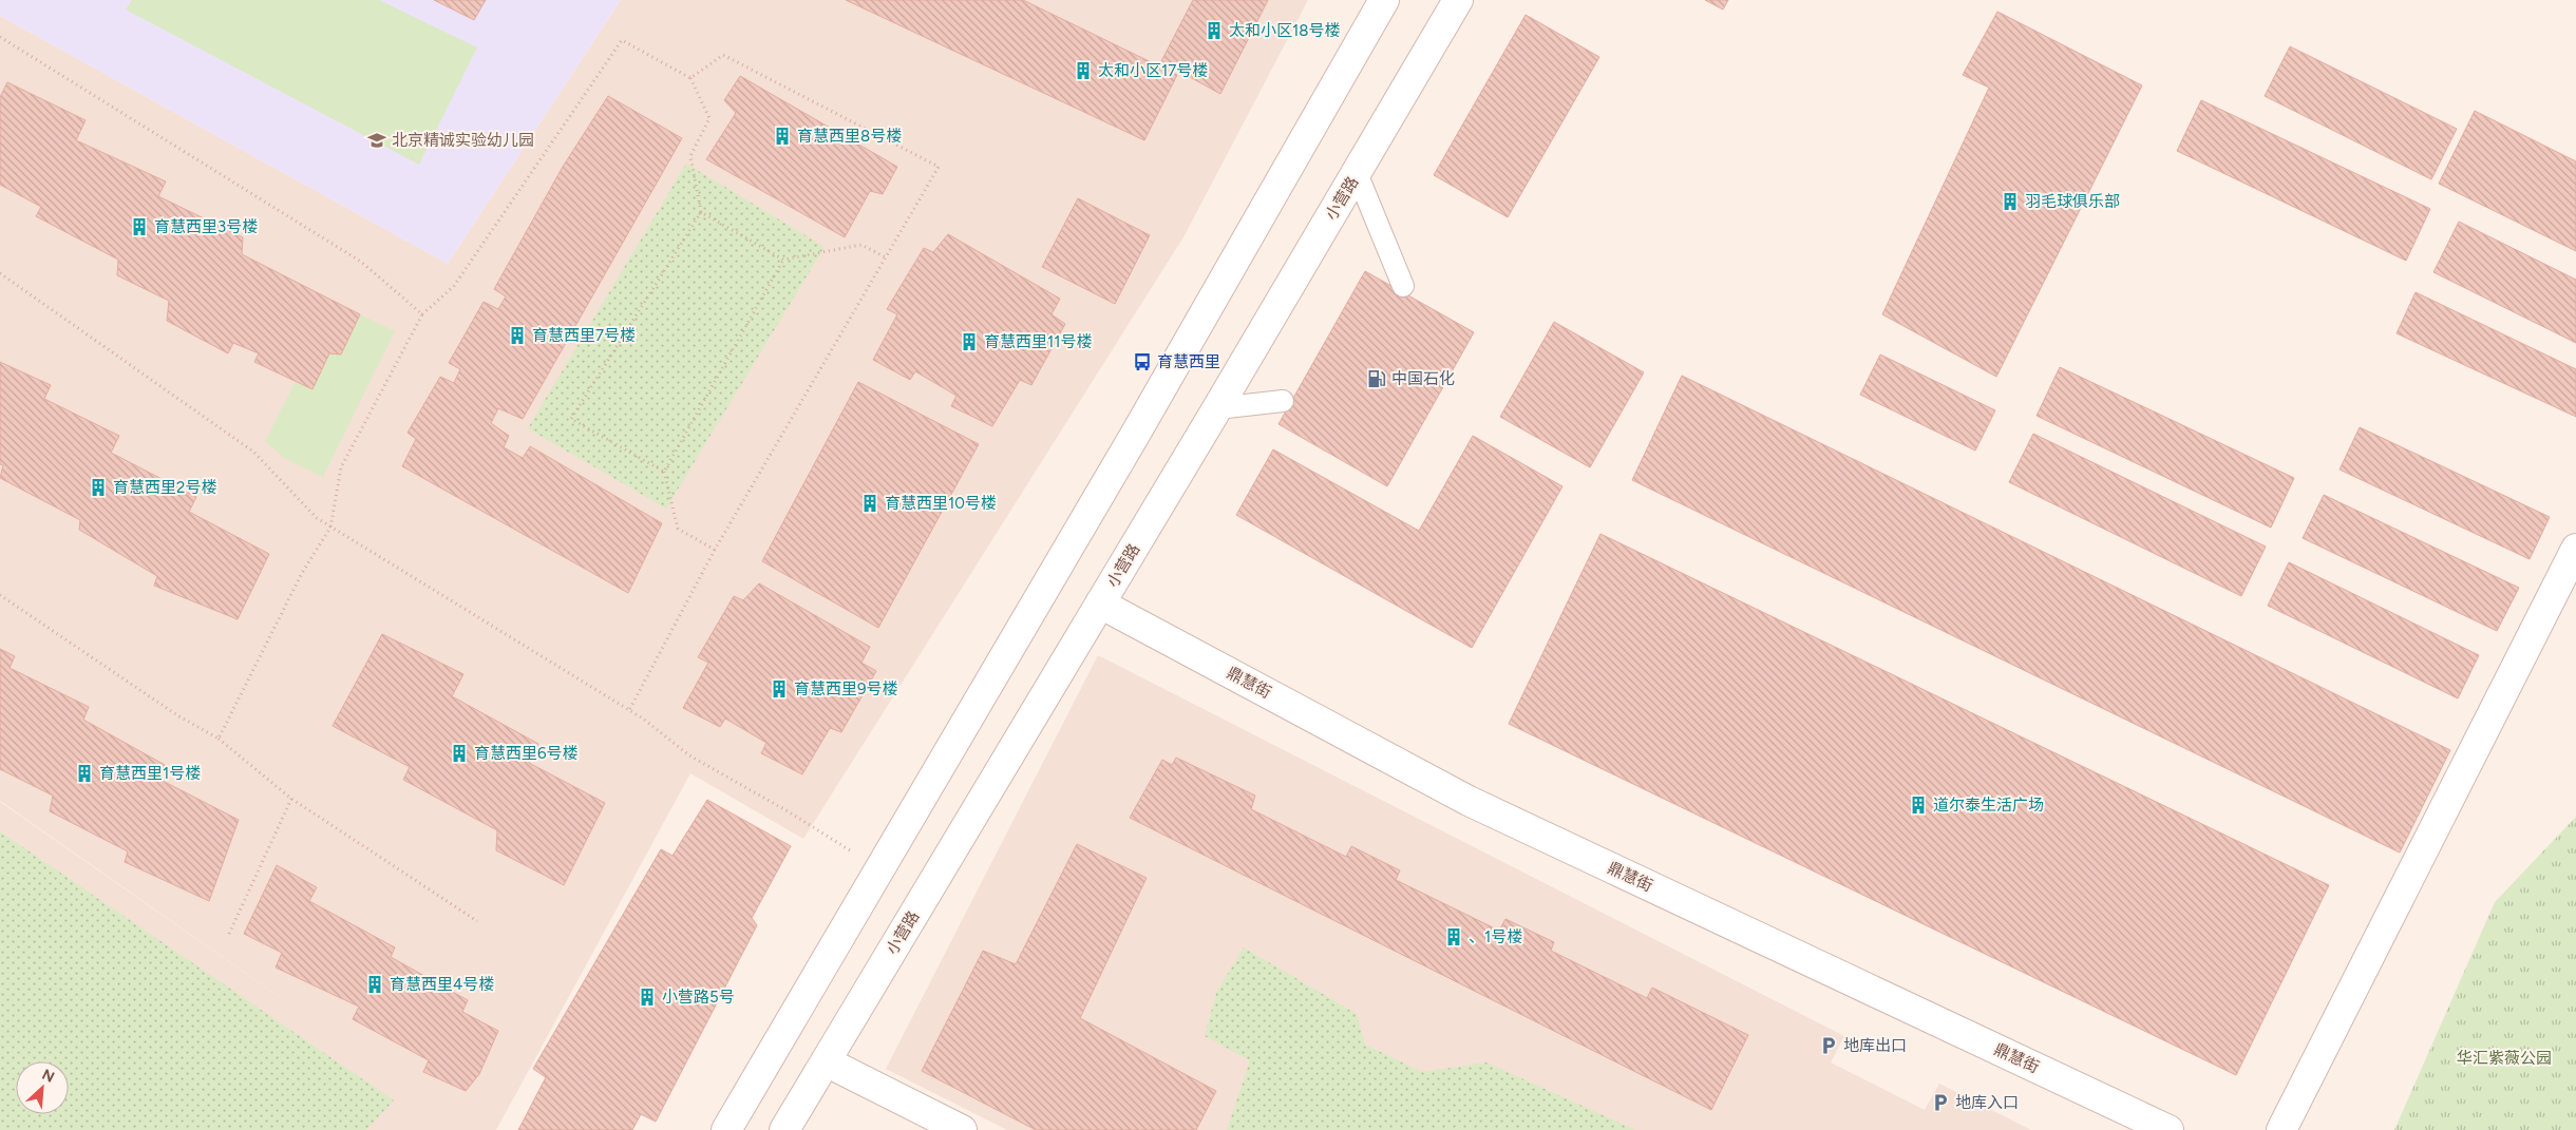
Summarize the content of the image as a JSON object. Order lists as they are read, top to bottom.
{
  "streets": {
    "street": ["小营路", "鼎慧街"]
  },
  "crossings": [
    ["小营路", "鼎慧街"]
  ],
  "parks": ["华汇紫薇公园"],
  "places": {
    "building": [
      "太和小区18号楼",
      "太和小区17号楼",
      "育慧西里8号楼",
      "羽毛球俱乐部",
      "育慧西里3号楼",
      "育慧西里7号楼",
      "育慧西里11号楼",
      "育慧西里2号楼",
      "育慧西里10号楼",
      "育慧西里9号楼",
      "育慧西里6号楼",
      "育慧西里1号楼",
      "道尔泰生活广场",
      "、1号楼",
      "育慧西里4号楼",
      "小营路5号"
    ],
    "school or university": ["北京精诚实验幼儿园"],
    "bus stop": ["育慧西里"],
    "fuel station": ["中国石化"],
    "parking": ["地库出口", "地库入口"]
  },
  "north": "top right"
}
